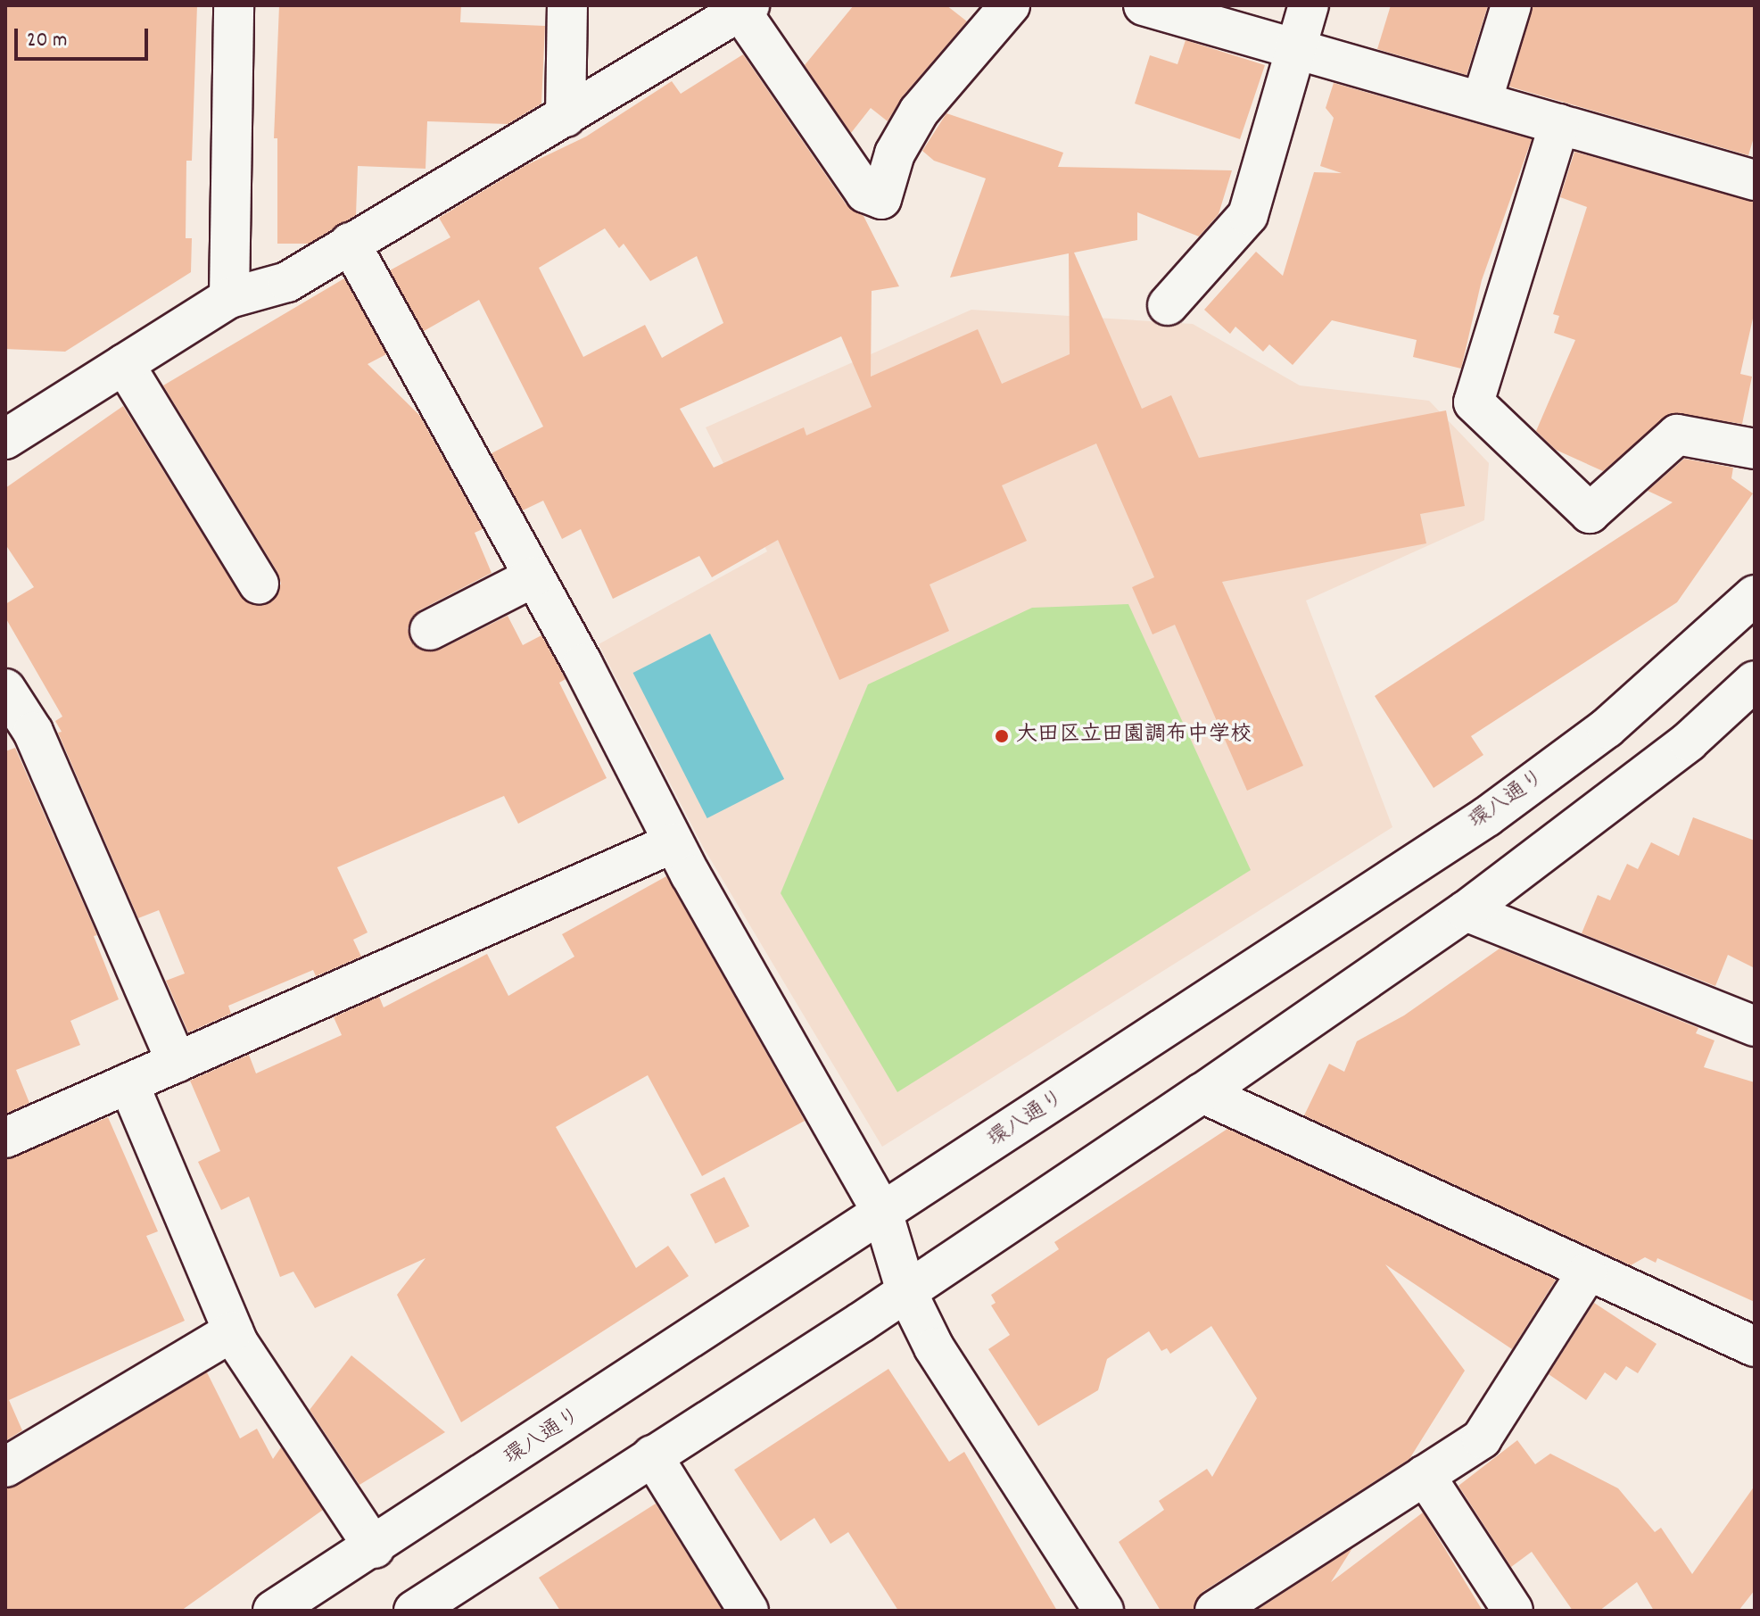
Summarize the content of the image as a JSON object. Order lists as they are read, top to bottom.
{
  "streets": {
    "street": ["環八通り"]
  },
  "places": ["大田区立田園調布中学校"],
  "scale_bar": "20 m"
}
